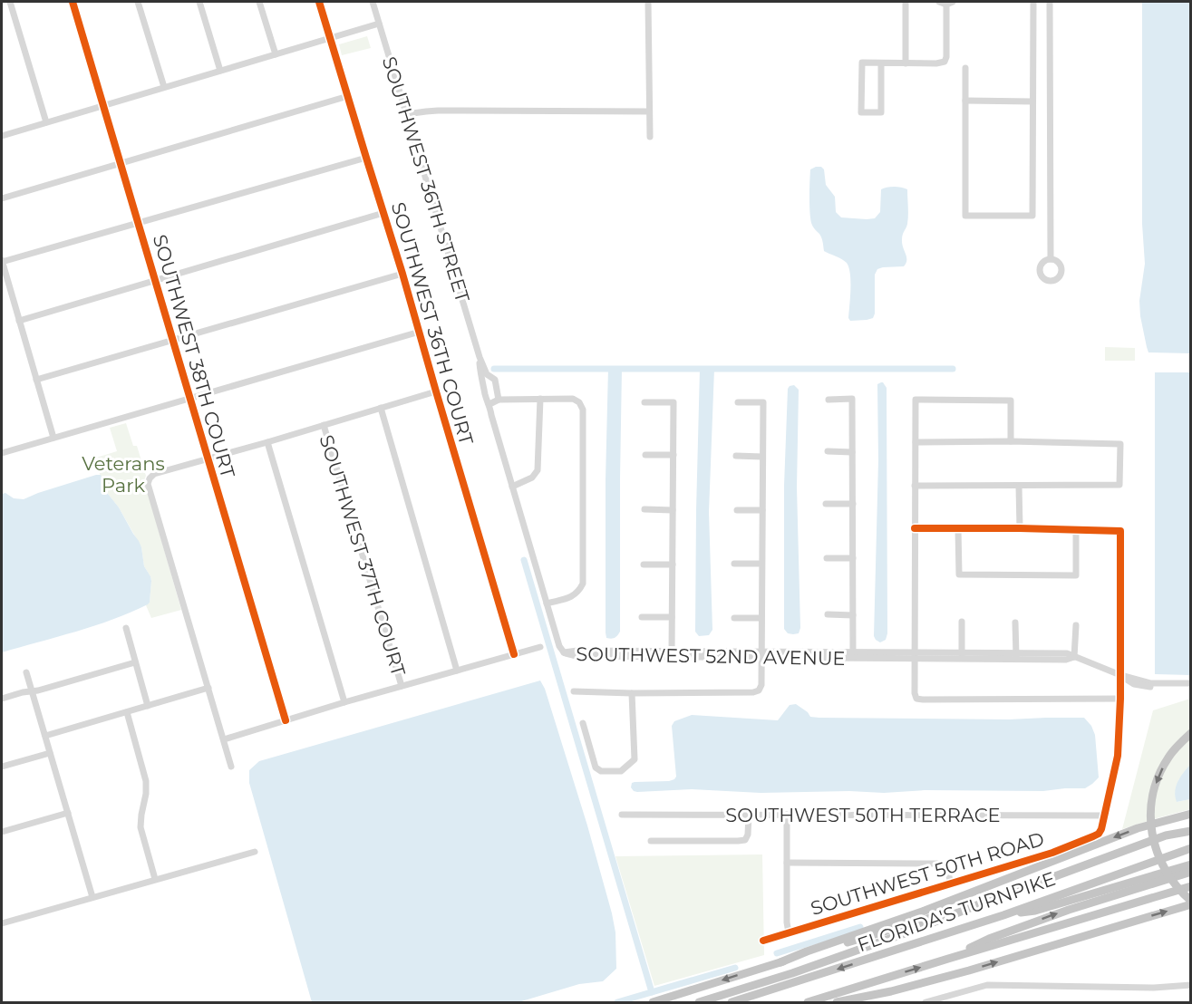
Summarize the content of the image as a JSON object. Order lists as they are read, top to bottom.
{
  "streets": {
    "highway": ["FLORIDA'S TURNPIKE"],
    "street": [
      "SOUTHWEST 36TH STREET",
      "SOUTHWEST 36TH COURT",
      "SOUTHWEST 38TH COURT",
      "SOUTHWEST 37TH COURT",
      "SOUTHWEST 52ND AVENUE",
      "SOUTHWEST 50TH TERRACE",
      "SOUTHWEST 50TH ROAD"
    ]
  },
  "crossings": [
    ["SOUTHWEST 36TH STREET", "SOUTHWEST 52ND AVENUE"],
    ["SOUTHWEST 50TH TERRACE", "SOUTHWEST 50TH ROAD"]
  ],
  "parks": ["Veterans Park"]
}
